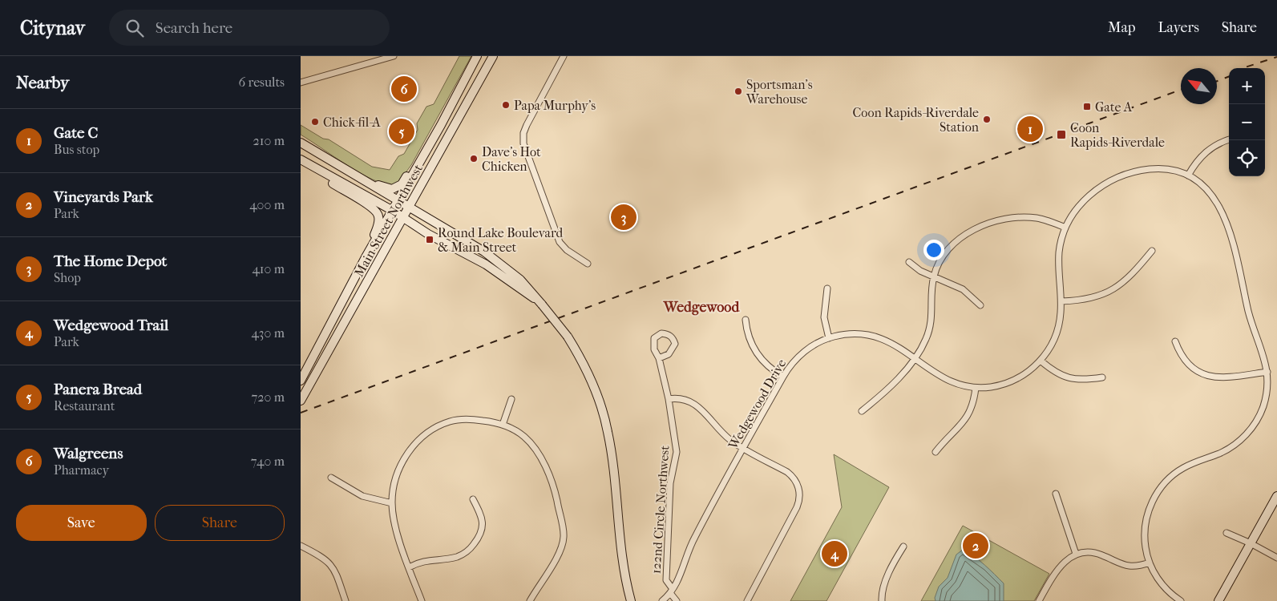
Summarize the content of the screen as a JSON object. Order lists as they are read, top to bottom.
{
  "streets": {
    "main road": ["Main Street Northwest"],
    "street": ["Wedgewood Drive", "122nd Circle Northwest"]
  },
  "crossings": [
    ["Wedgewood Drive", "122nd Circle Northwest"]
  ],
  "districts": ["Wedgewood"],
  "places": {
    "other": [
      "Sportsman's Warehouse",
      "Papa Murphy's",
      "Coon Rapids-Riverdale Station",
      "Chick-fil-A",
      "Dave's Hot Chicken"
    ],
    "transit": ["Gate A", "Coon Rapids-Riverdale", "Round Lake Boulevard & Main Street"]
  },
  "north": "top left",
  "page": {
    "header": "Citynav",
    "search": "Search here",
    "nav": ["Map", "Layers", "Share"],
    "heading": ["Nearby", "6 results"],
    "map_buttons": ["+", "−"],
    "pins": [
      "6",
      "1",
      "5",
      "3",
      "2",
      "4"
    ],
    "list": [
      {
        "mark": "1",
        "name": "Gate C",
        "note": "Bus stop",
        "value": "210 m"
      },
      {
        "mark": "2",
        "name": "Vineyards Park",
        "note": "Park",
        "value": "400 m"
      },
      {
        "mark": "3",
        "name": "The Home Depot",
        "note": "Shop",
        "value": "410 m"
      },
      {
        "mark": "4",
        "name": "Wedgewood Trail",
        "note": "Park",
        "value": "430 m"
      },
      {
        "mark": "5",
        "name": "Panera Bread",
        "note": "Restaurant",
        "value": "720 m"
      },
      {
        "mark": "6",
        "name": "Walgreens",
        "note": "Pharmacy",
        "value": "740 m"
      }
    ],
    "buttons": ["Save", "Share"]
  }
}
